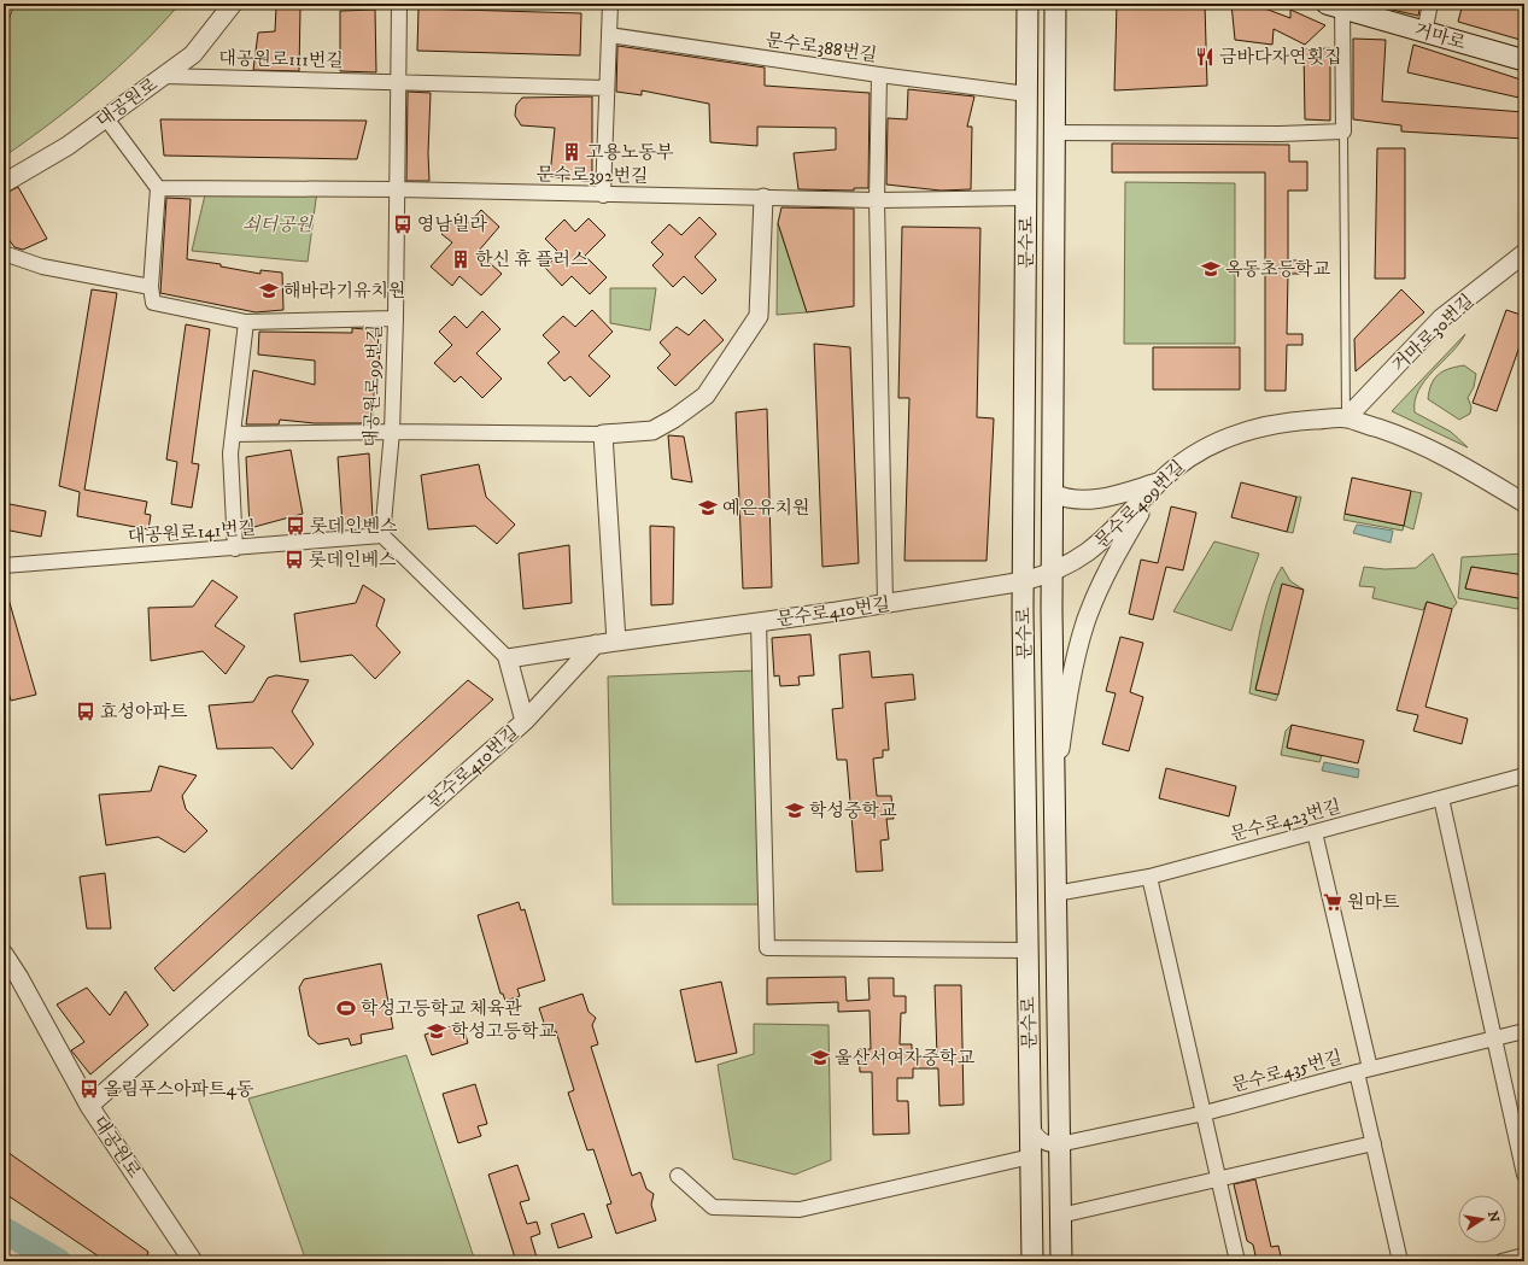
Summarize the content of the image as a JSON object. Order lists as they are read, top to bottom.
{
  "streets": {
    "main road": ["거마로", "문수로"],
    "street": [
      "문수로388번길",
      "대공원로111번길",
      "대공원로",
      "문수로392번길",
      "거마로30번길",
      "대공원로99번길",
      "문수로409번길",
      "대공원로141번길",
      "문수로410번길",
      "문수로423번길",
      "문수로435번길"
    ]
  },
  "crossings": [
    ["문수로388번길", "문수로"],
    ["대공원로111번길", "대공원로"],
    ["대공원로111번길", "대공원로99번길"],
    ["대공원로", "문수로410번길"],
    ["문수로392번길", "문수로"],
    ["문수로392번길", "대공원로99번길"],
    ["문수로", "문수로409번길"],
    ["문수로", "문수로410번길"],
    ["문수로", "문수로423번길"],
    ["문수로", "문수로435번길"],
    ["거마로30번길", "문수로409번길"],
    ["대공원로99번길", "대공원로141번길"],
    ["문수로409번길", "문수로410번길"]
  ],
  "parks": ["쇠터공원"],
  "places": {
    "restaurant": ["금바다자연횟집"],
    "building": ["고용노동부", "한신 휴 플러스"],
    "bus stop": [
      "영남빌라",
      "롯데인벤스",
      "롯데인베스",
      "효성아파트",
      "올림푸스아파트4동"
    ],
    "school or university": [
      "옥동초등학교",
      "해바라기유치원",
      "예은유치원",
      "학성중학교",
      "학성고등학교",
      "울산서여자중학교"
    ],
    "supermarket": ["원마트"],
    "sports": ["학성고등학교 체육관"]
  },
  "north": "right"
}
